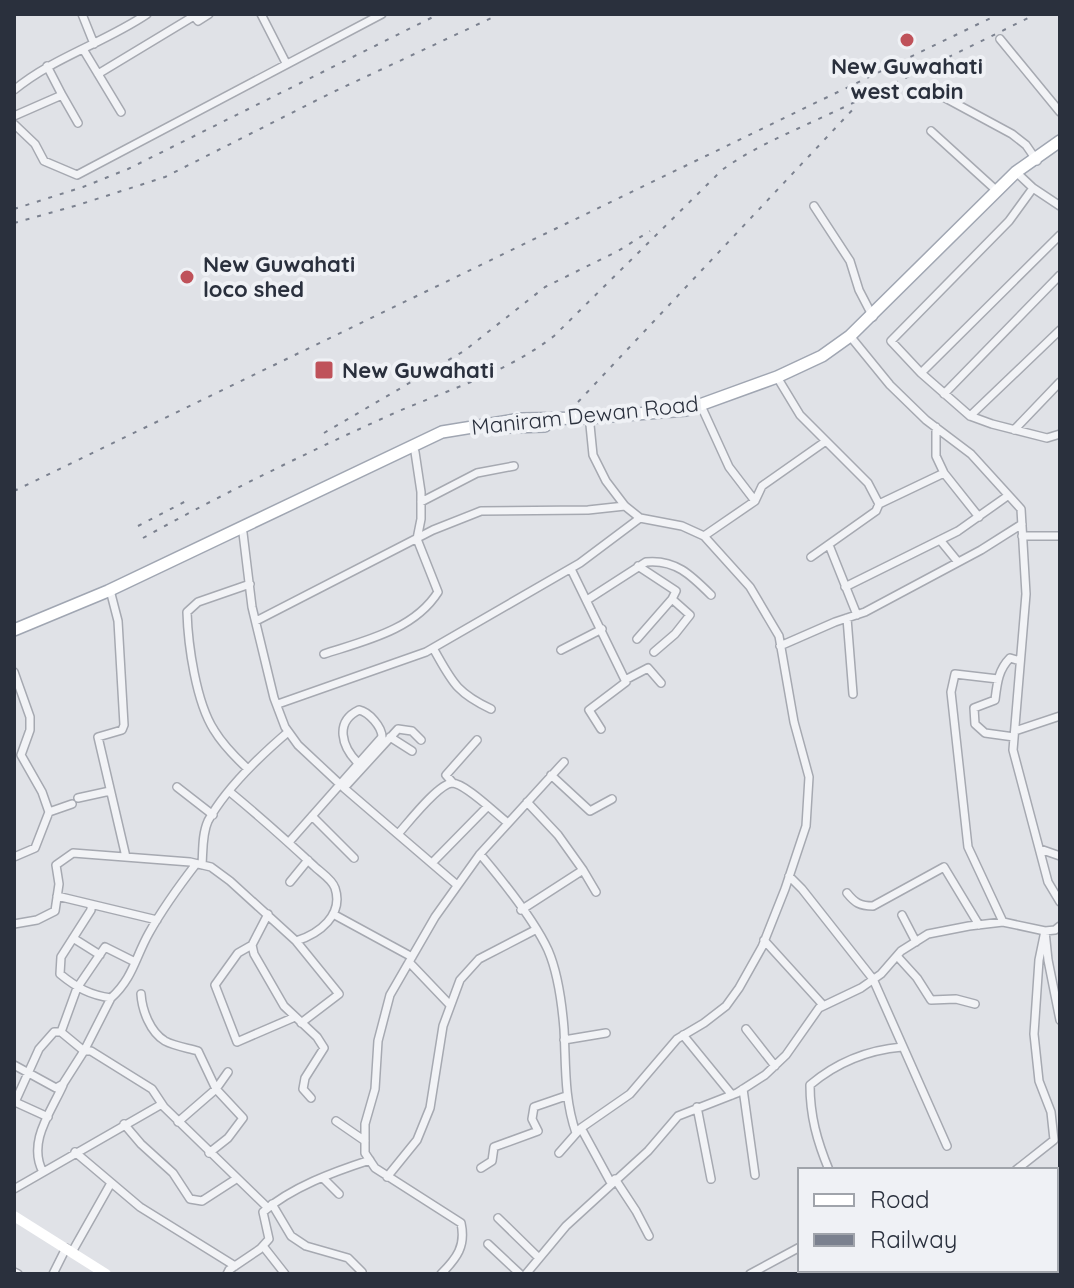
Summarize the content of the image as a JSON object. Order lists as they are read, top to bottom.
{
  "streets": {
    "main road": ["Maniram Dewan Road"]
  },
  "places": {
    "other": ["New Guwahati west cabin", "New Guwahati loco shed"],
    "transit": ["New Guwahati"]
  },
  "legend": ["Road", "Railway"]
}
